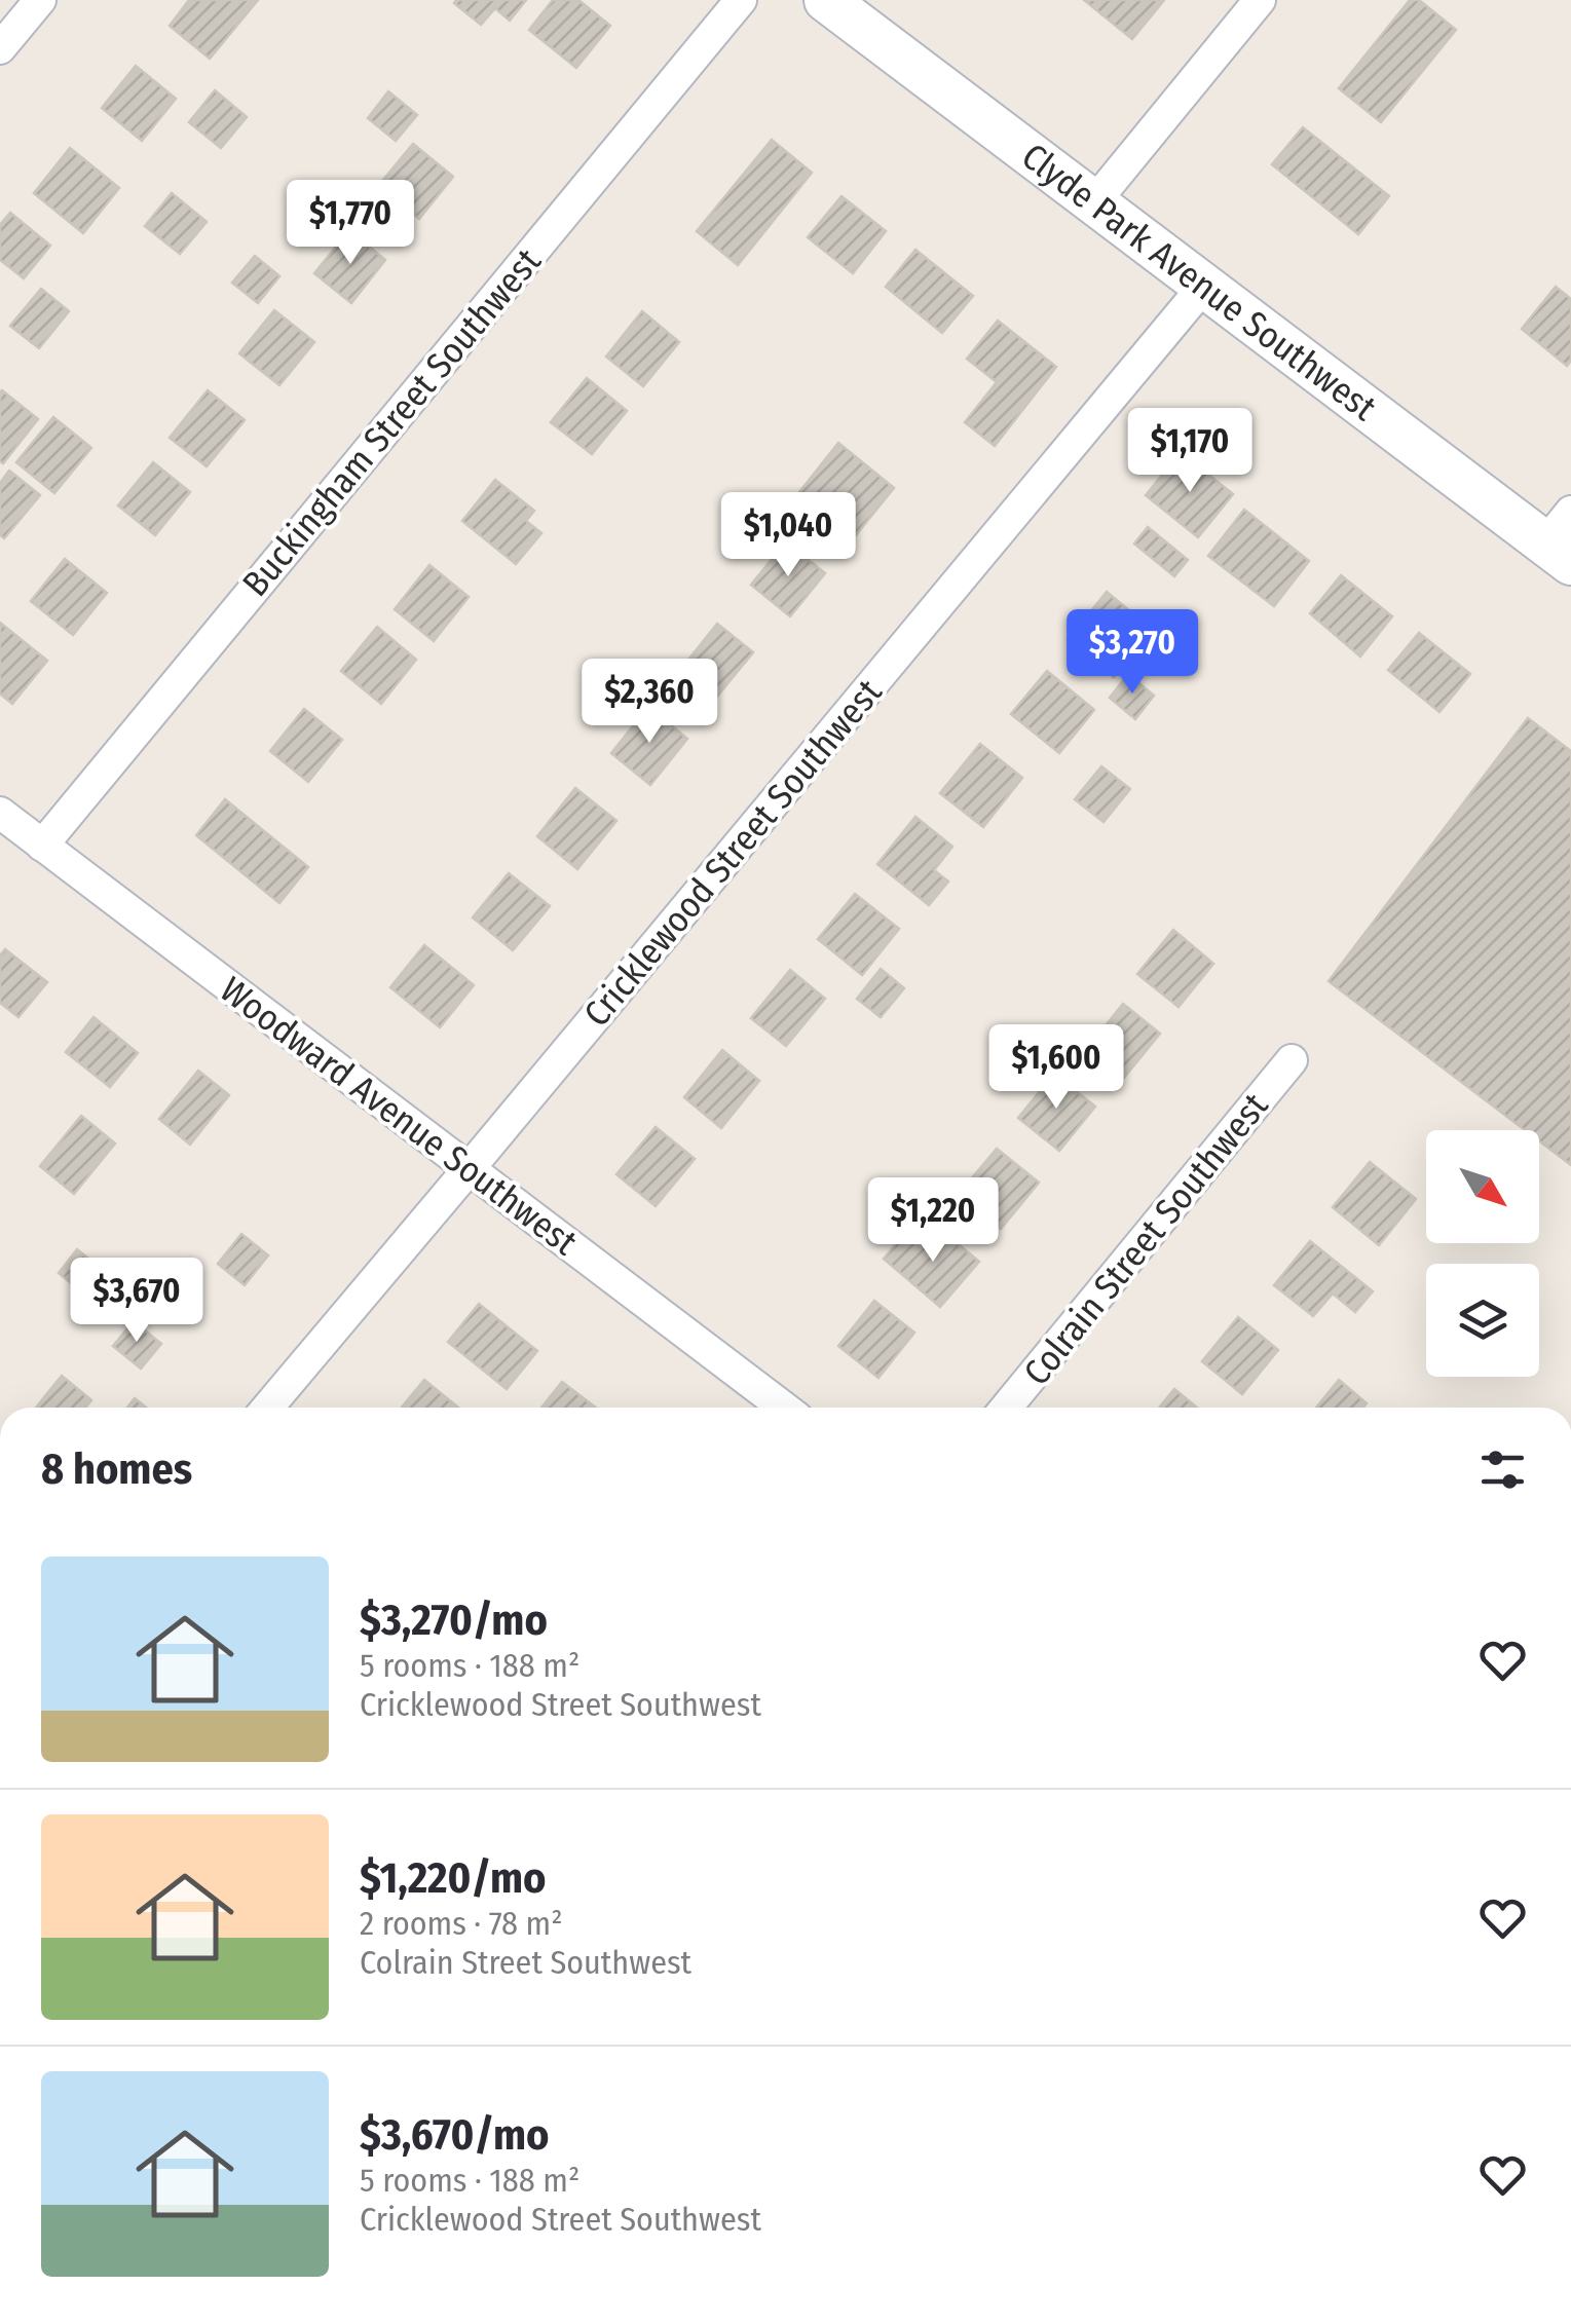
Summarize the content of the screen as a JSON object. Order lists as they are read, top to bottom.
{
  "streets": {
    "main road": ["Clyde Park Avenue Southwest"],
    "street": [
      "Buckingham Street Southwest",
      "Cricklewood Street Southwest",
      "Woodward Avenue Southwest",
      "Colrain Street Southwest"
    ]
  },
  "crossings": [
    ["Clyde Park Avenue Southwest", "Cricklewood Street Southwest"],
    ["Buckingham Street Southwest", "Woodward Avenue Southwest"],
    ["Cricklewood Street Southwest", "Woodward Avenue Southwest"]
  ],
  "north": "bottom right",
  "page": {
    "price": [
      "$1,770",
      "$1,170",
      "$1,040",
      "$3,270",
      "$2,360",
      "$1,600",
      "$1,220",
      "$3,670"
    ],
    "heading": "8 homes",
    "list": [
      {
        "name": "$3,270/mo",
        "note": "5 rooms · 188 m² · Cricklewood Street Southwest"
      },
      {
        "name": "$1,220/mo",
        "note": "2 rooms · 78 m² · Colrain Street Southwest"
      },
      {
        "name": "$3,670/mo",
        "note": "5 rooms · 188 m² · Cricklewood Street Southwest"
      }
    ]
  }
}
